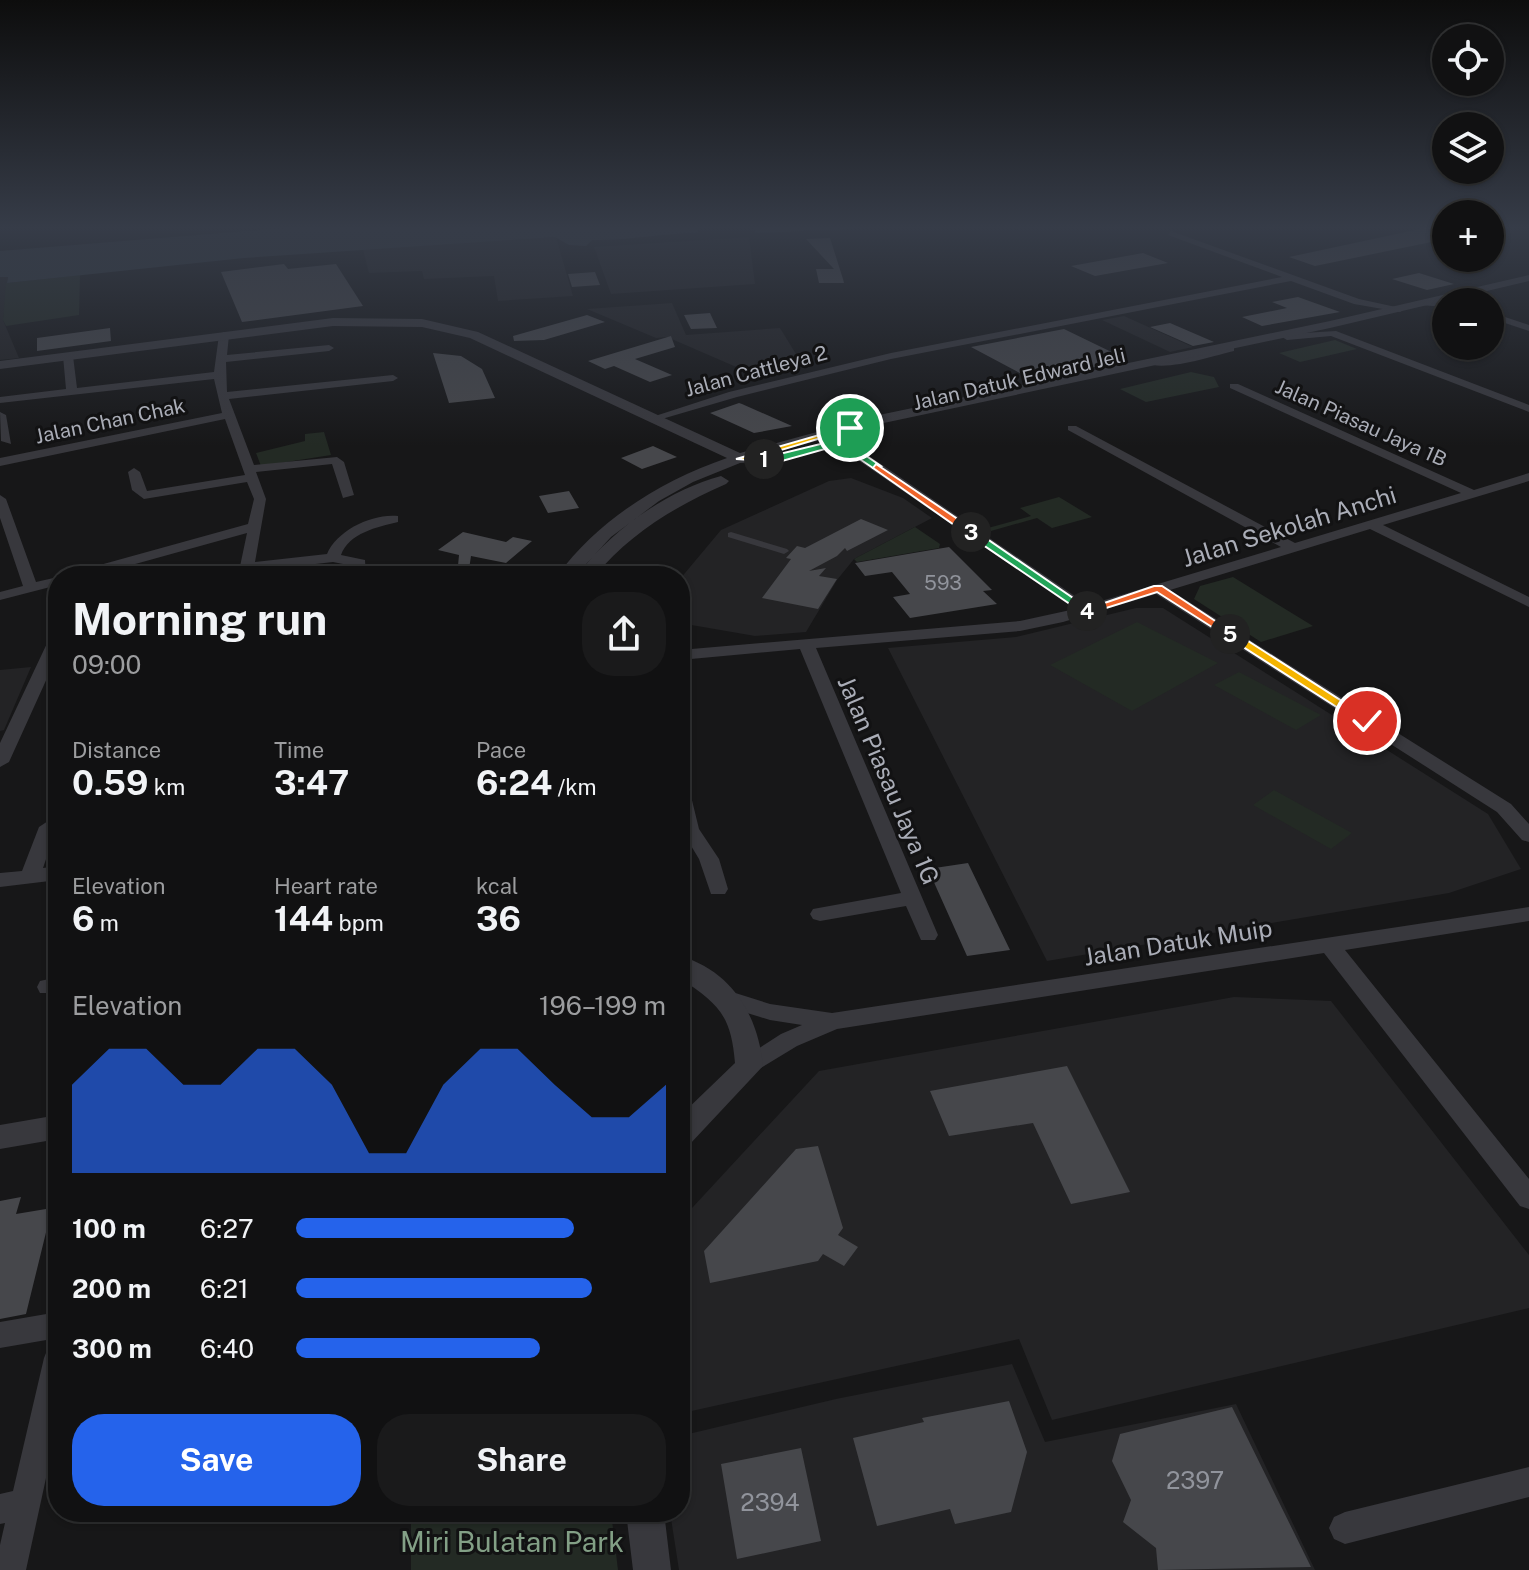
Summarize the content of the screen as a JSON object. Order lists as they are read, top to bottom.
{
  "streets": {
    "street": [
      "Jalan Cattleya 2",
      "Jalan Datuk Edward Jeli",
      "Jalan Chan Chak",
      "Jalan Piasau Jaya 1B",
      "Jalan Sekolah Anchi",
      "Jalan Piasau Jaya 1G",
      "Jalan Datuk Muip"
    ]
  },
  "crossings": [
    ["Jalan Piasau Jaya 1B", "Jalan Sekolah Anchi"],
    ["Jalan Sekolah Anchi", "Jalan Piasau Jaya 1G"]
  ],
  "parks": ["Miri Bulatan Park"],
  "house_numbers": ["593", "2397", "2394"],
  "page": {
    "map_buttons": ["+", "−"],
    "pins": [
      "1",
      "3",
      "4",
      "5"
    ],
    "heading": ["Morning run", "09:00"],
    "stats": [
      ["Distance", "0.59 km"],
      ["Time", "3:47"],
      ["Pace", "6:24 /km"],
      ["Elevation", "6 m"],
      ["Heart rate", "144 bpm"],
      ["kcal", "36"]
    ],
    "chart": ["Elevation", "196–199 m"],
    "list": [
      {
        "name": "100 m",
        "note": "6:27"
      },
      {
        "name": "200 m",
        "note": "6:21"
      },
      {
        "name": "300 m",
        "note": "6:40"
      }
    ],
    "buttons": ["Save", "Share"]
  }
}
